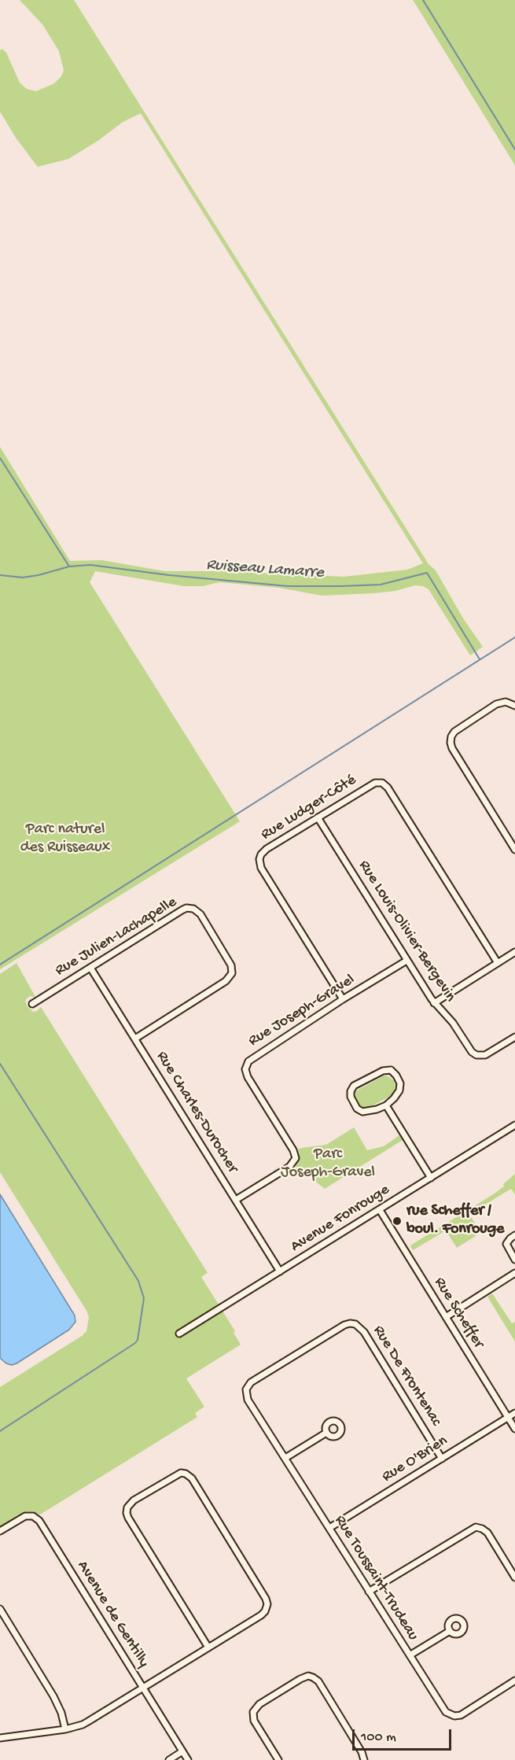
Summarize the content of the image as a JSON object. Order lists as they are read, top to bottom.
{
  "streets": {
    "street": [
      "Rue Ludger-Côté",
      "Rue Louis-Olivier-Bergevin",
      "Rue Julien-Lachapelle",
      "Rue Joseph-Gravel",
      "Rue Charles-Durocher",
      "Avenue Fonrouge",
      "Rue Scheffer",
      "Rue De Frontenac",
      "Rue O'Brien",
      "Rue Toussaint-Trudeau",
      "Avenue de Gentilly"
    ]
  },
  "crossings": [
    ["Rue Ludger-Côté", "Rue Louis-Olivier-Bergevin"],
    ["Rue Ludger-Côté", "Rue Joseph-Gravel"],
    ["Rue Louis-Olivier-Bergevin", "Rue Joseph-Gravel"],
    ["Rue Julien-Lachapelle", "Rue Charles-Durocher"],
    ["Rue Joseph-Gravel", "Rue Charles-Durocher"],
    ["Rue Charles-Durocher", "Avenue Fonrouge"],
    ["Avenue Fonrouge", "Rue Scheffer"],
    ["Rue Scheffer", "Rue O'Brien"],
    ["Rue De Frontenac", "Rue O'Brien"],
    ["Rue De Frontenac", "Rue Toussaint-Trudeau"],
    ["Rue O'Brien", "Rue Toussaint-Trudeau"]
  ],
  "water": ["Ruisseau Lamarre"],
  "parks": ["Parc naturel des Ruisseaux", "Parc Joseph-Gravel"],
  "places": ["rue Scheffer / boul. Fonrouge"],
  "scale_bar": "100 m"
}
